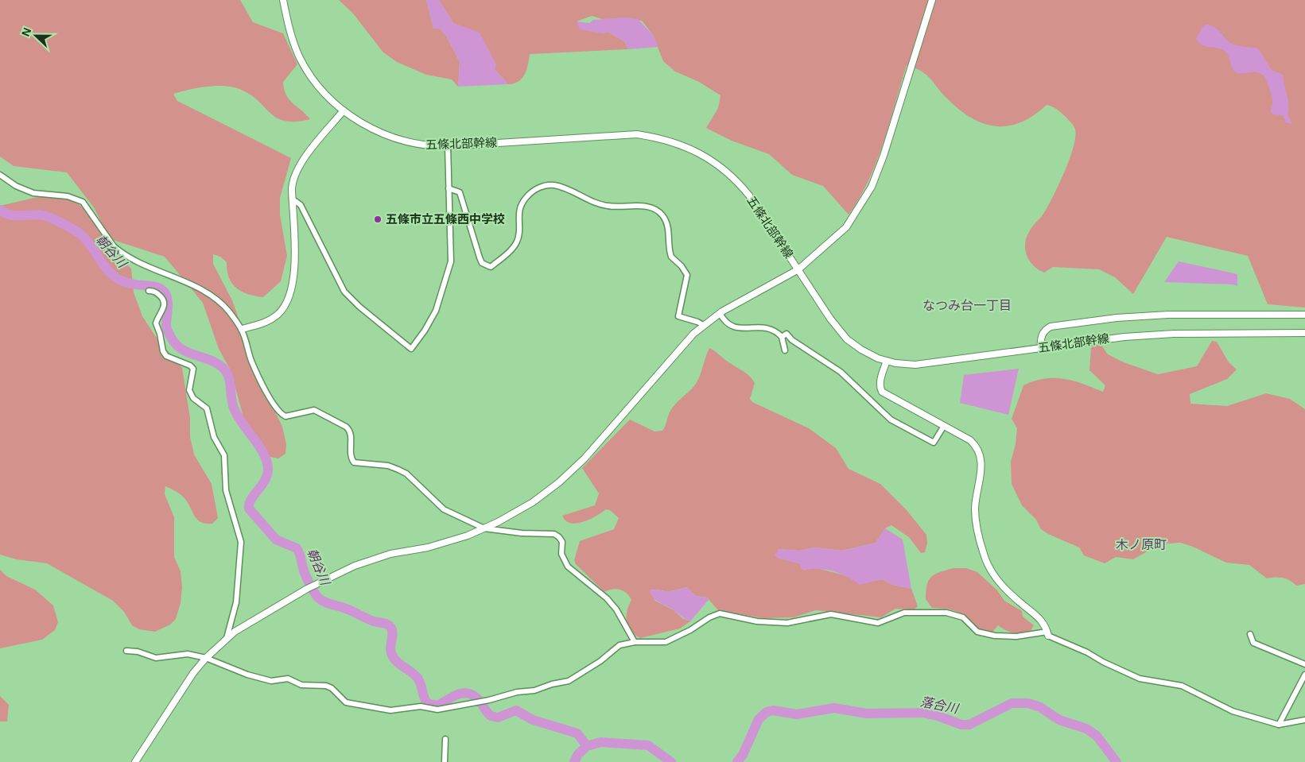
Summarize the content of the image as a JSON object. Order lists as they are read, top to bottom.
{
  "streets": {
    "street": ["五條北部幹線"]
  },
  "districts": ["なつみ台一丁目", "木ノ原町"],
  "water": ["朝谷川", "落合川"],
  "places": ["五條市立五條西中学校"],
  "north": "left"
}
